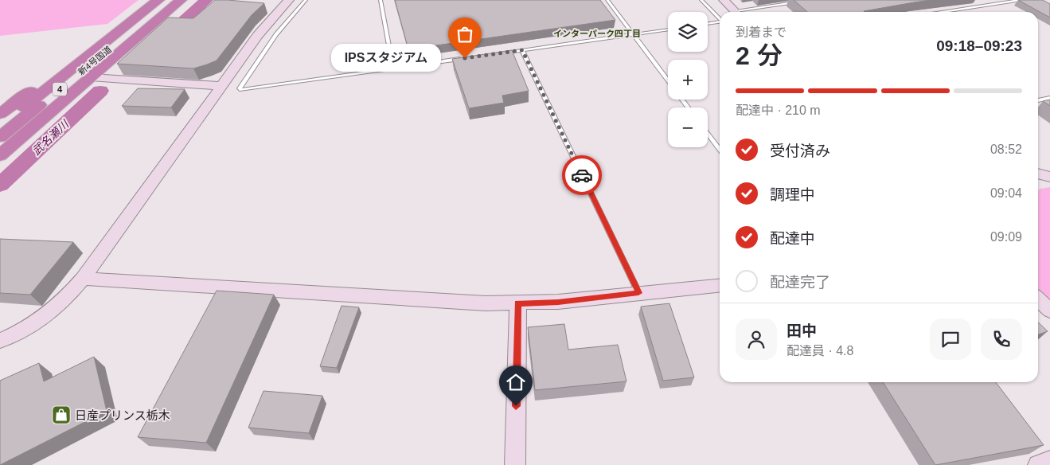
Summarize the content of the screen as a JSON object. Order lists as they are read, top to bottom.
{
  "streets": {
    "highway": ["新4号国道", "4"]
  },
  "districts": ["インターパーク四丁目"],
  "water": ["武名瀬川"],
  "places": {
    "other": ["IPSスタジアム"],
    "shop": ["日産プリンス栃木"]
  },
  "page": {
    "map_buttons": ["+", "−"],
    "heading": ["2 分", "到着まで", "09:18–09:23"],
    "panel": ["田中", "配達員 · 4.8"],
    "bubble": "IPSスタジアム",
    "bar": "配達中 · 210 m",
    "list": [
      ["受付済み", "08:52"],
      ["調理中", "09:04"],
      ["配達中", "09:09"],
      "配達完了"
    ]
  }
}
